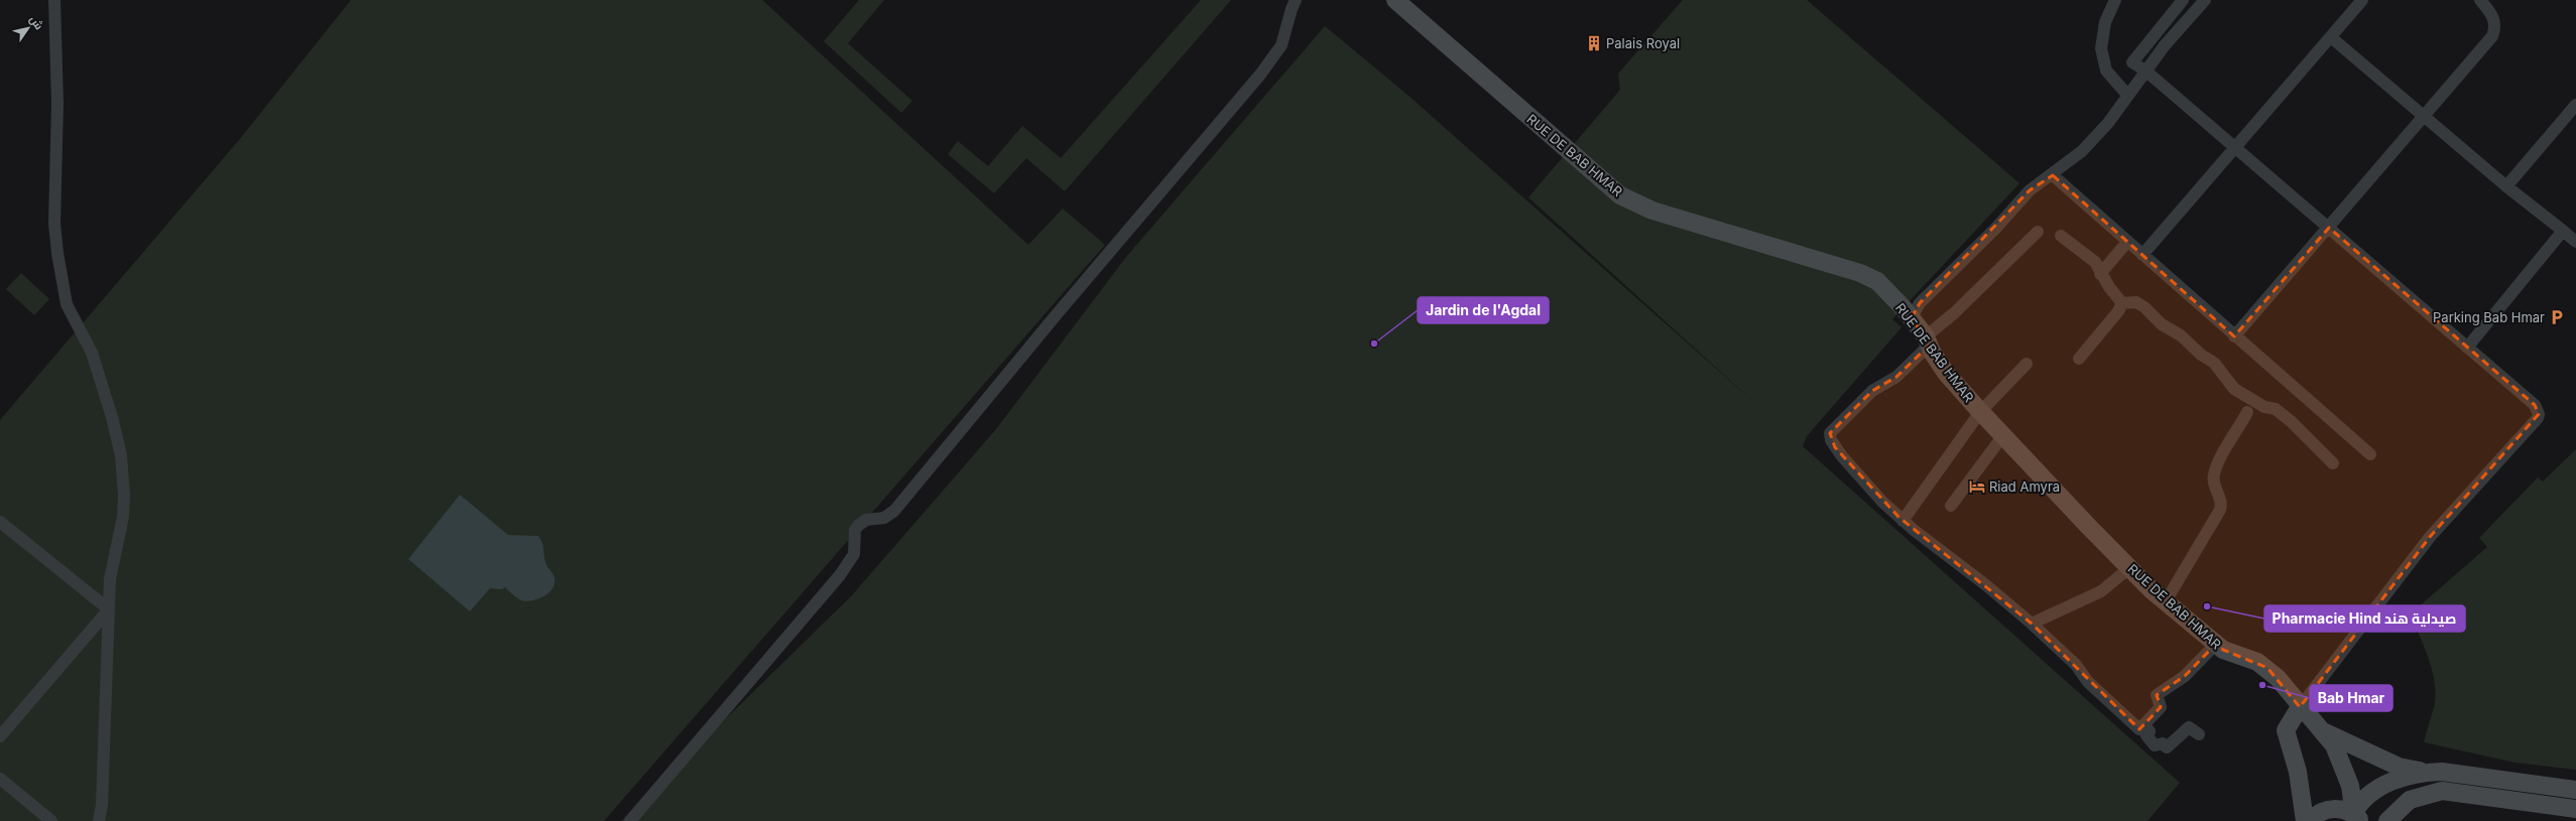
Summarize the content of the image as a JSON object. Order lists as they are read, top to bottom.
{
  "streets": {
    "main road": ["RUE DE BAB HMAR"]
  },
  "places": {
    "building": ["Palais Royal"],
    "parking": ["Parking Bab Hmar"],
    "other": ["Jardin de l'Agdal", "Pharmacie Hind صيدلية هند", "Bab Hmar"],
    "hotel": ["Riad Amyra"]
  },
  "north": "top right"
}
